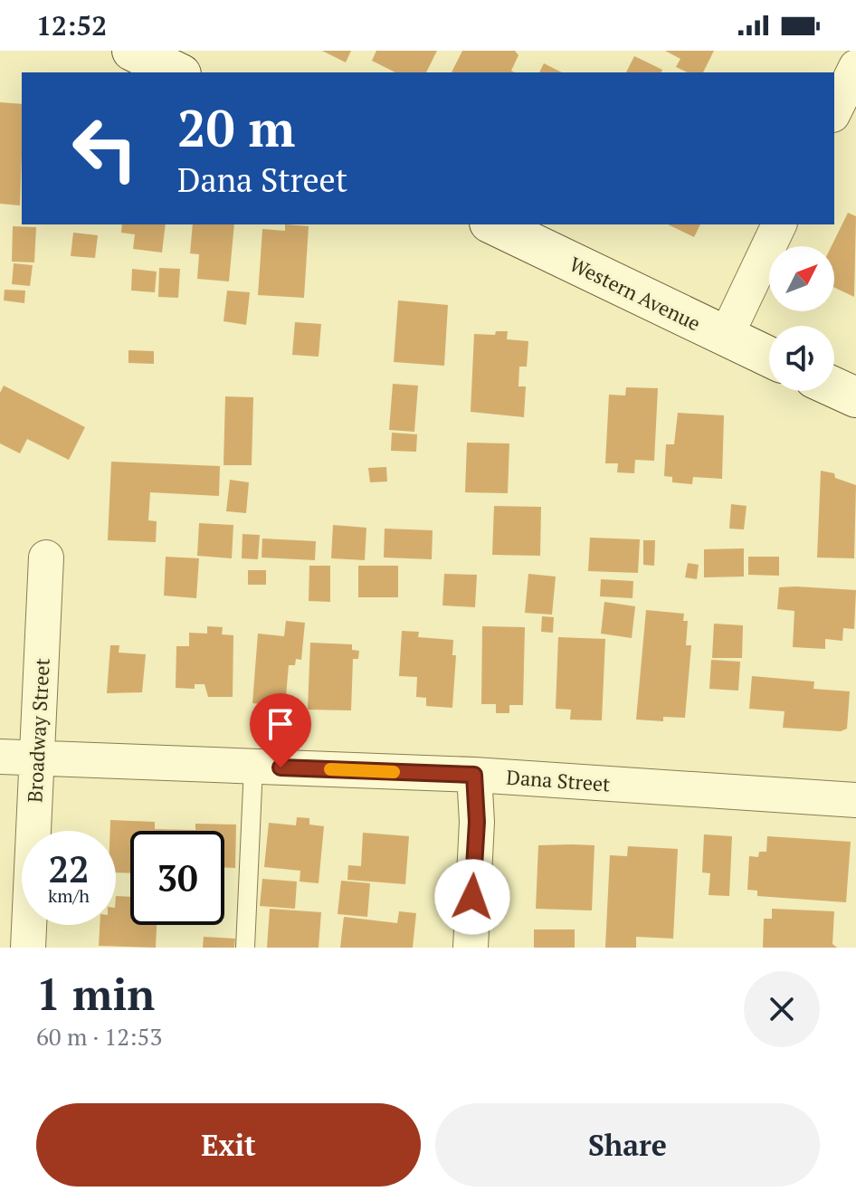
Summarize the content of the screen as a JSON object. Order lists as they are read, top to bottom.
{
  "streets": {
    "street": ["Western Avenue", "Broadway Street", "Dana Street"]
  },
  "crossings": [
    ["Broadway Street", "Dana Street"]
  ],
  "north": "top right",
  "page": {
    "status": "12:52",
    "turn": ["20 m", "Dana Street"],
    "speed": "22 km/h",
    "limit": "30",
    "heading": ["1 min", "60 m · 12:53"],
    "buttons": ["Exit", "Share"]
  }
}
